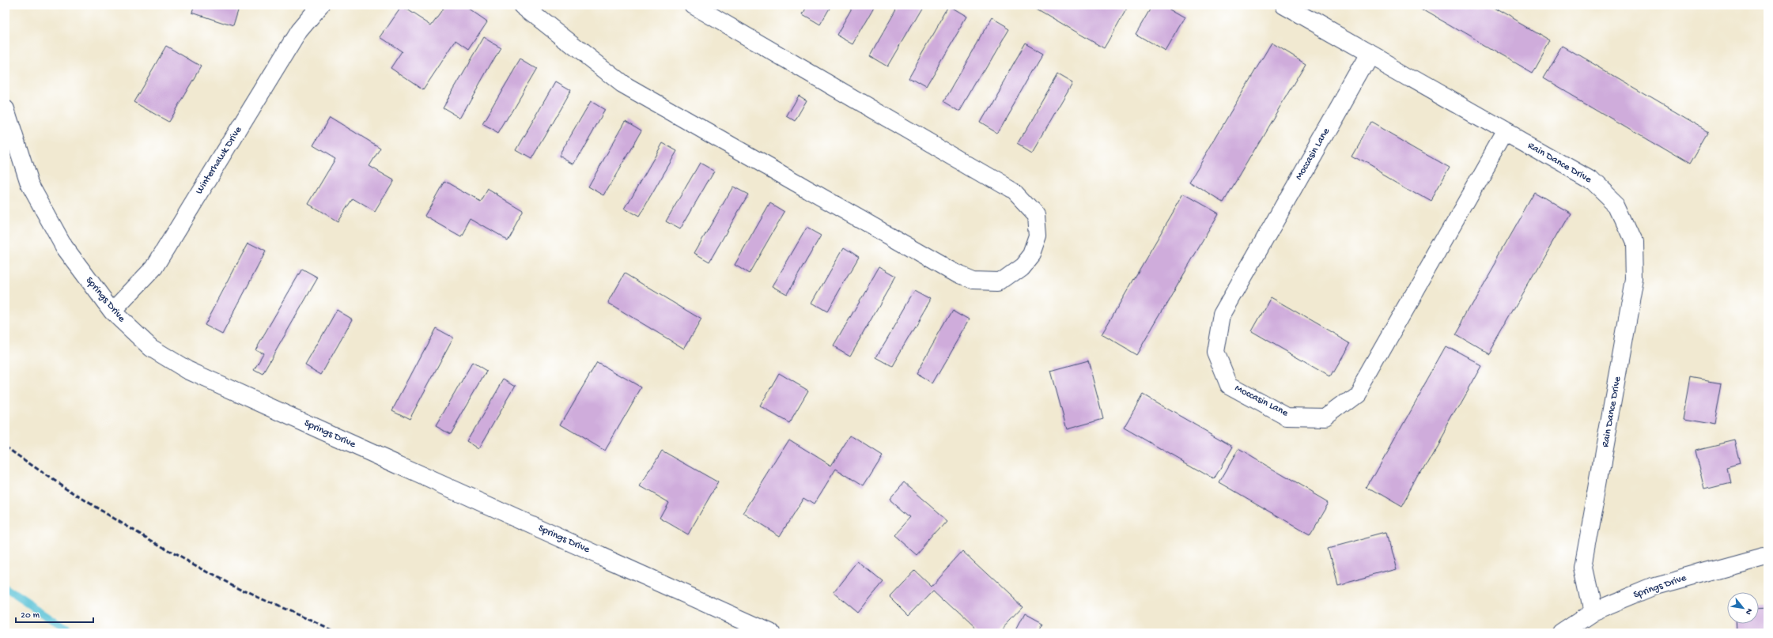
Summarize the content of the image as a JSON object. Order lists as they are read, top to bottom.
{
  "streets": {
    "street": [
      "Moccasin Lane",
      "Winterhawk Drive",
      "Rain Dance Drive",
      "Springs Drive"
    ]
  },
  "crossings": [
    ["Moccasin Lane", "Rain Dance Drive"],
    ["Winterhawk Drive", "Springs Drive"],
    ["Rain Dance Drive", "Springs Drive"]
  ],
  "scale_bar": "20 m",
  "north": "bottom right"
}
